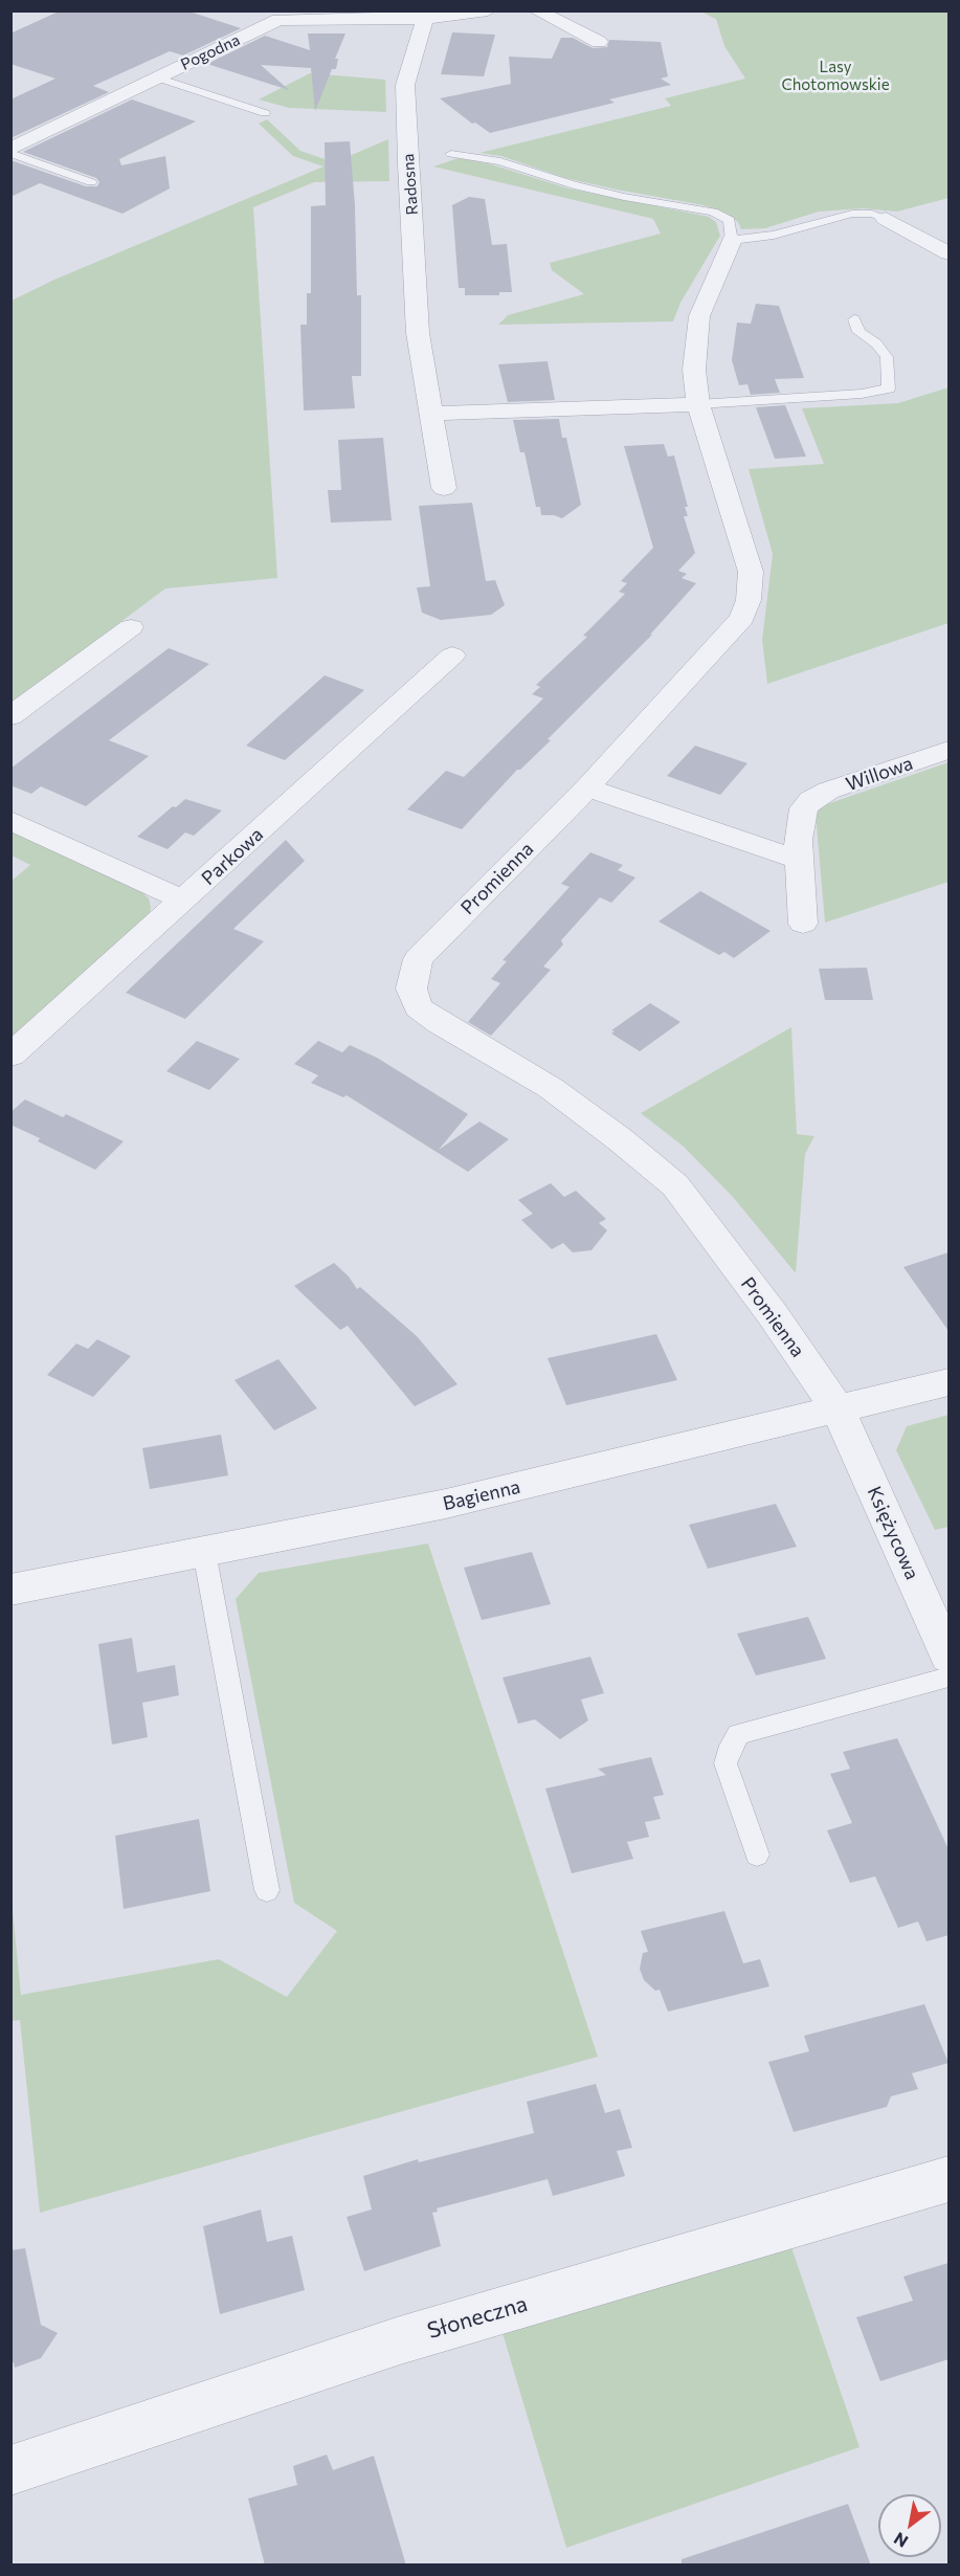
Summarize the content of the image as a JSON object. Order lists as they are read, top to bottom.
{
  "streets": {
    "street": [
      "Pogodna",
      "Radosna",
      "Willowa",
      "Parkowa",
      "Promienna",
      "Bagienna",
      "Księżycowa",
      "Słoneczna"
    ]
  },
  "crossings": [
    ["Pogodna", "Radosna"],
    ["Promienna", "Bagienna"],
    ["Promienna", "Księżycowa"],
    ["Bagienna", "Księżycowa"]
  ],
  "parks": ["Lasy Chotomowskie"],
  "north": "bottom left"
}
